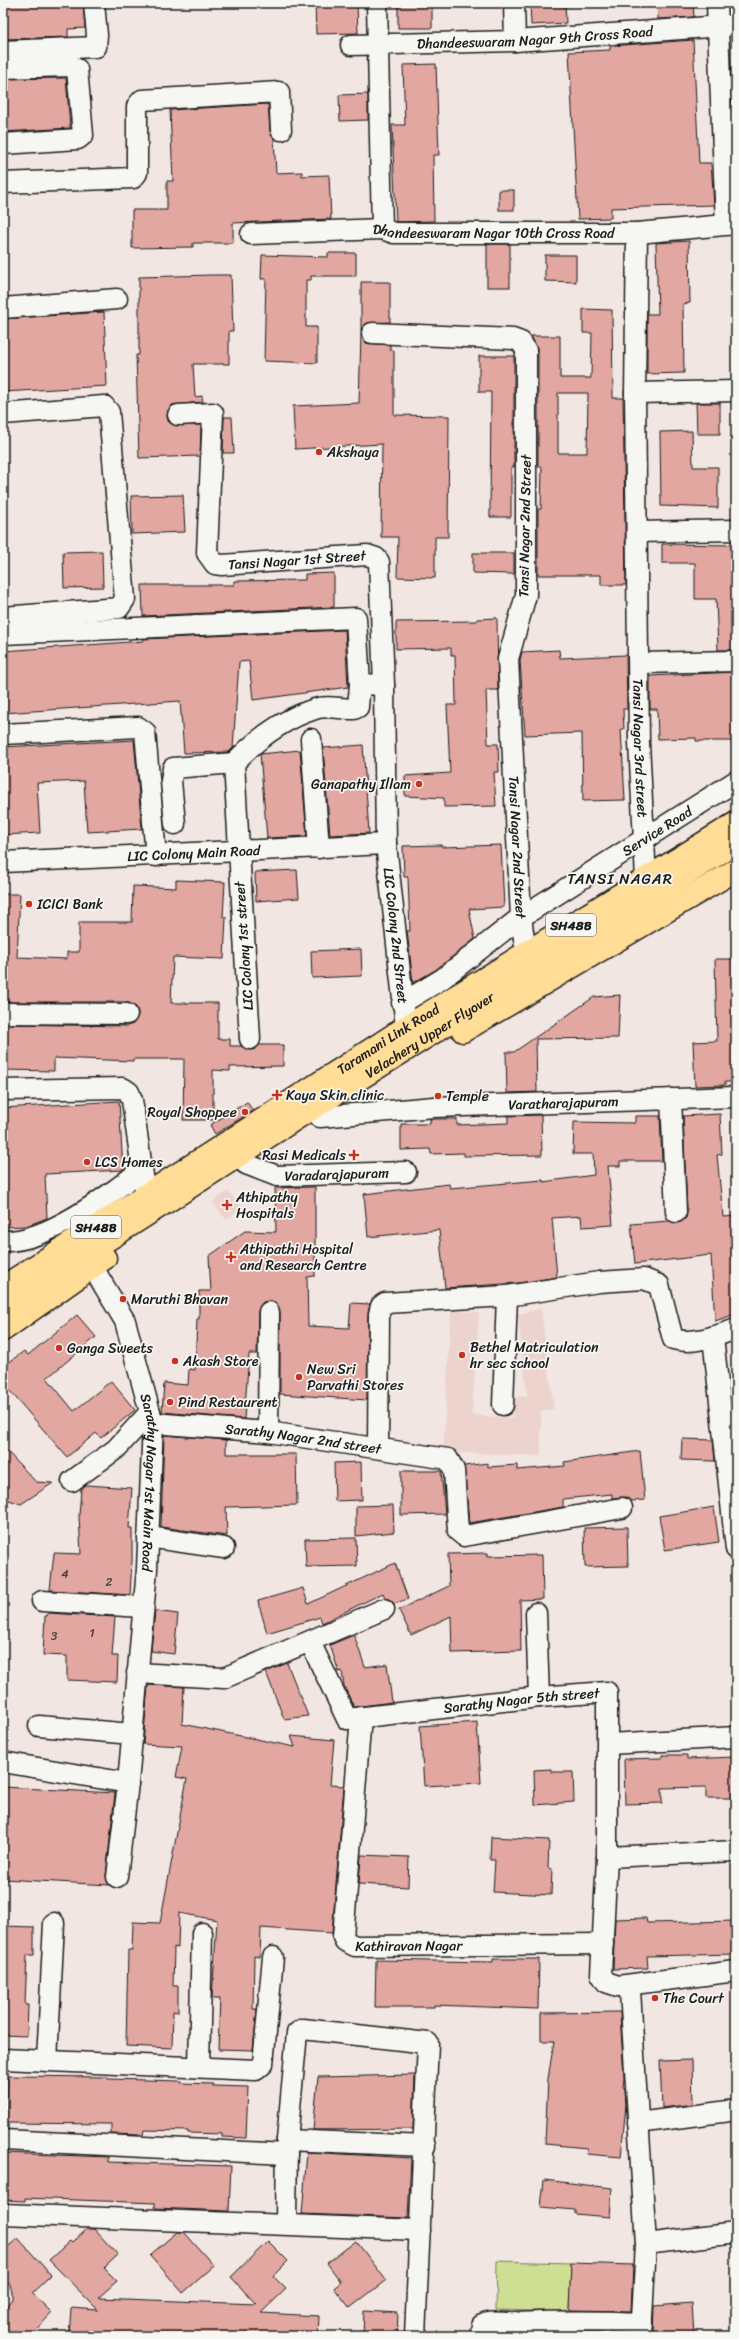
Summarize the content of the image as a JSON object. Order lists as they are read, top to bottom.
{
  "streets": {
    "main road": ["SH48B", "Velachery Upper Flyover", "Taramani Link Road"],
    "street": [
      "Dhandeeswaram Nagar 9th Cross Road",
      "Dhandeeswaram Nagar 10th Cross Road",
      "Tansi Nagar 2nd Street",
      "Tansi Nagar 1st Street",
      "Tansi Nagar 3rd street",
      "Service Road",
      "LIC Colony Main Road",
      "LIC Colony 2nd Street",
      "LIC Colony 1st street",
      "Varatharajapuram",
      "Varadarajapuram",
      "Sarathy Nagar 2nd street",
      "Sarathy Nagar 1st Main Road",
      "Sarathy Nagar 5th street",
      "Kathiravan Nagar"
    ]
  },
  "crossings": [
    ["Dhandeeswaram Nagar 10th Cross Road", "Tansi Nagar 3rd street"],
    ["Tansi Nagar 2nd Street", "Service Road"],
    ["Tansi Nagar 2nd Street", "Taramani Link Road"],
    ["Tansi Nagar 1st Street", "LIC Colony Main Road"],
    ["Tansi Nagar 1st Street", "LIC Colony 2nd Street"],
    ["Tansi Nagar 3rd street", "Service Road"],
    ["Tansi Nagar 3rd street", "Taramani Link Road"],
    ["Service Road", "LIC Colony 2nd Street"],
    ["LIC Colony Main Road", "LIC Colony 2nd Street"],
    ["LIC Colony Main Road", "LIC Colony 1st street"],
    ["SH48B", "Varatharajapuram"],
    ["SH48B", "Varadarajapuram"],
    ["SH48B", "Sarathy Nagar 1st Main Road"],
    ["LIC Colony 2nd Street", "Taramani Link Road"],
    ["Sarathy Nagar 2nd street", "Sarathy Nagar 1st Main Road"],
    ["Sarathy Nagar 5th street", "Kathiravan Nagar"]
  ],
  "districts": ["TANSI NAGAR"],
  "places": {
    "other": [
      "Akshaya",
      "Ganapathy Illam",
      "ICICI Bank",
      "Temple",
      "Royal Shoppee",
      "LCS Homes",
      "Maruthi Bhavan",
      "Ganga Sweets",
      "Bethel Matriculation hr sec school",
      "Akash Store",
      "New Sri Parvathi Stores",
      "Pind Restaurent",
      "The Court"
    ],
    "health": [
      "Kaya Skin clinic",
      "Rasi Medicals",
      "Athipathy Hospitals",
      "Athipathi Hospital and Research Centre"
    ]
  },
  "house_numbers": [
    "4",
    "2",
    "1",
    "3"
  ]
}
